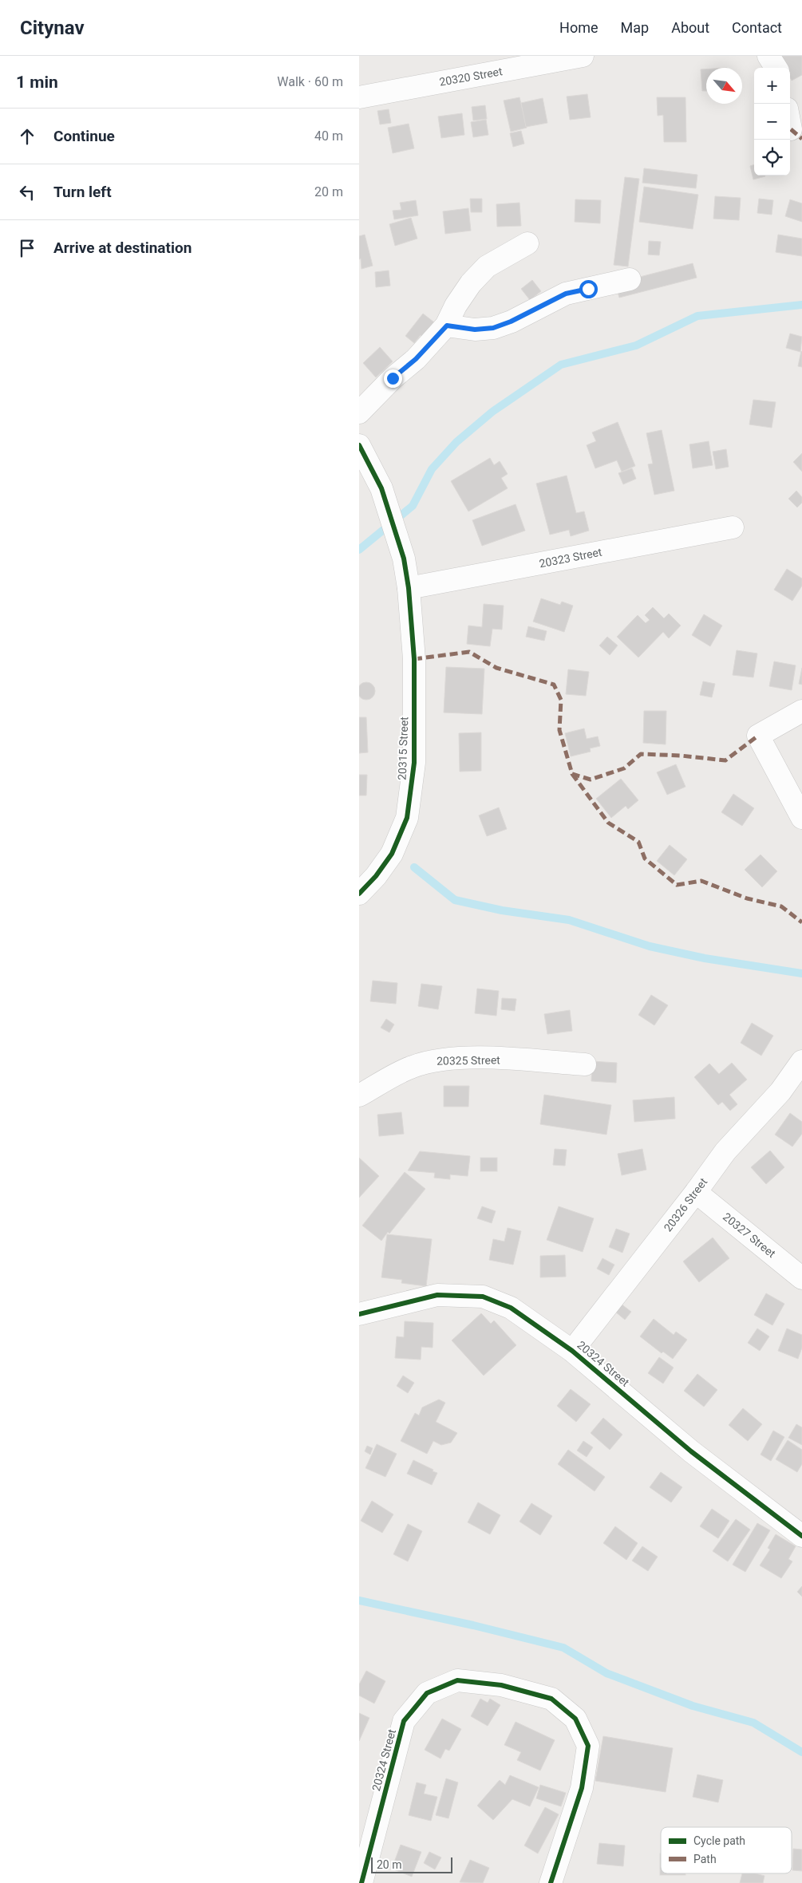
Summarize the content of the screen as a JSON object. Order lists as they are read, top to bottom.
{
  "streets": {
    "street": [
      "20320 Street",
      "20323 Street",
      "20315 Street",
      "20325 Street",
      "20326 Street",
      "20327 Street",
      "20324 Street"
    ]
  },
  "crossings": [
    ["20323 Street", "20315 Street"],
    ["20326 Street", "20327 Street"],
    ["20326 Street", "20324 Street"]
  ],
  "legend": ["Cycle path", "Path"],
  "scale_bar": "20 m",
  "north": "bottom right",
  "page": {
    "header": "Citynav",
    "nav": [
      "Home",
      "Map",
      "About",
      "Contact"
    ],
    "heading": ["1 min", "Walk · 60 m"],
    "map_buttons": ["+", "−"],
    "list": [
      ["Continue", "40 m"],
      ["Turn left", "20 m"],
      "Arrive at destination"
    ],
    "scale": "20 m"
  }
}
